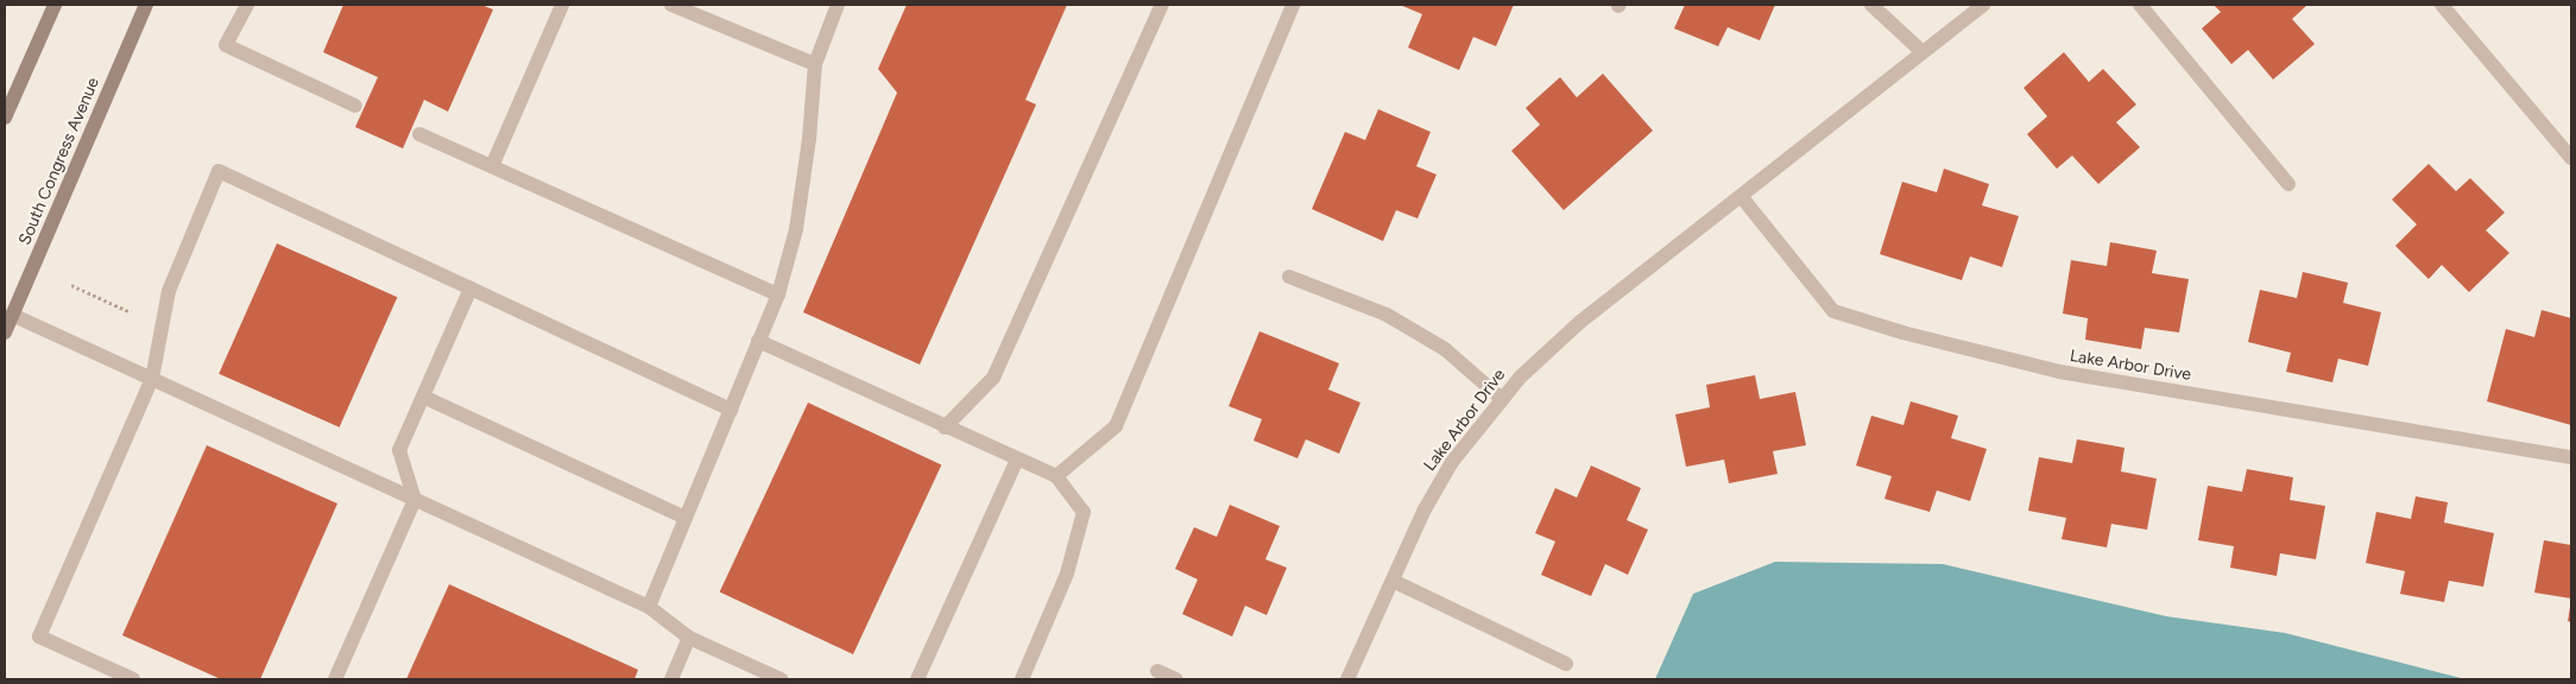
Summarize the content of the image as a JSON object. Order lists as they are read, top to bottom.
{
  "streets": {
    "main road": ["South Congress Avenue"],
    "street": ["Lake Arbor Drive"]
  }
}
